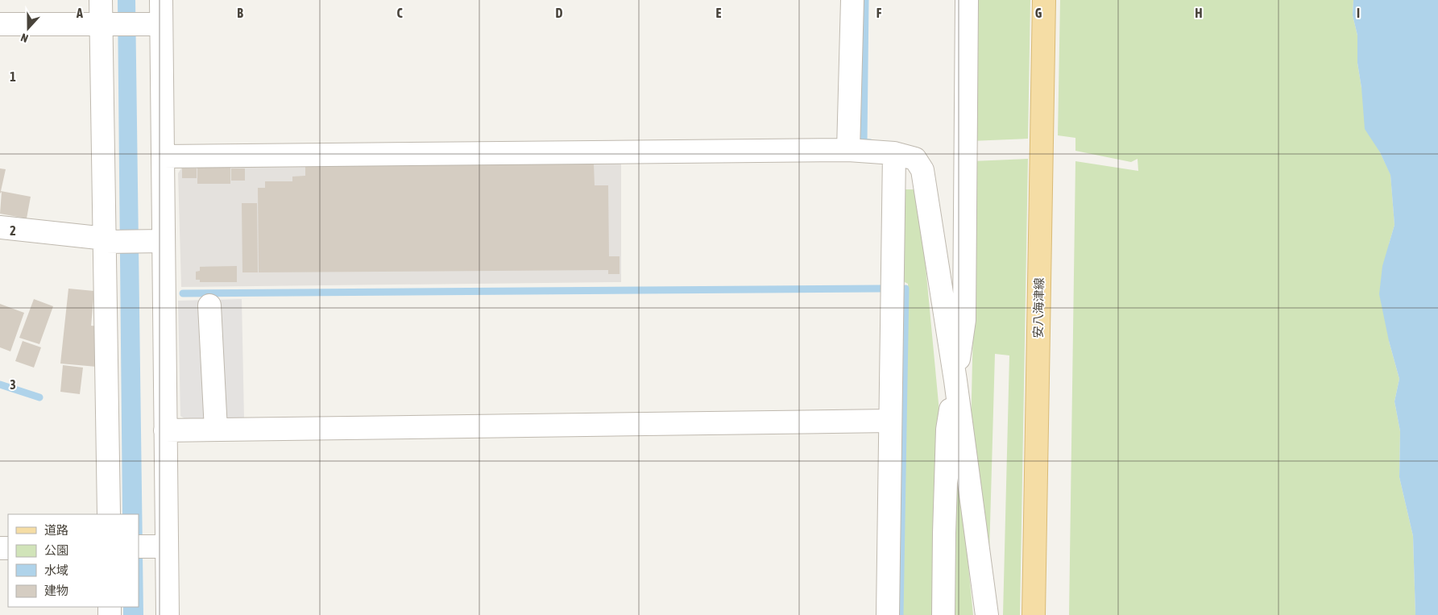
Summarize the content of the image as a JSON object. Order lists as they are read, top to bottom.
{
  "streets": {
    "main road": ["安八海津線"]
  },
  "legend": [
    "道路",
    "公園",
    "水域",
    "建物"
  ],
  "north": "bottom",
  "grid": {
    "columns": [
      "A",
      "B",
      "C",
      "D",
      "E",
      "F",
      "G",
      "H",
      "I"
    ],
    "rows": ["1", "2", "3"]
  }
}
